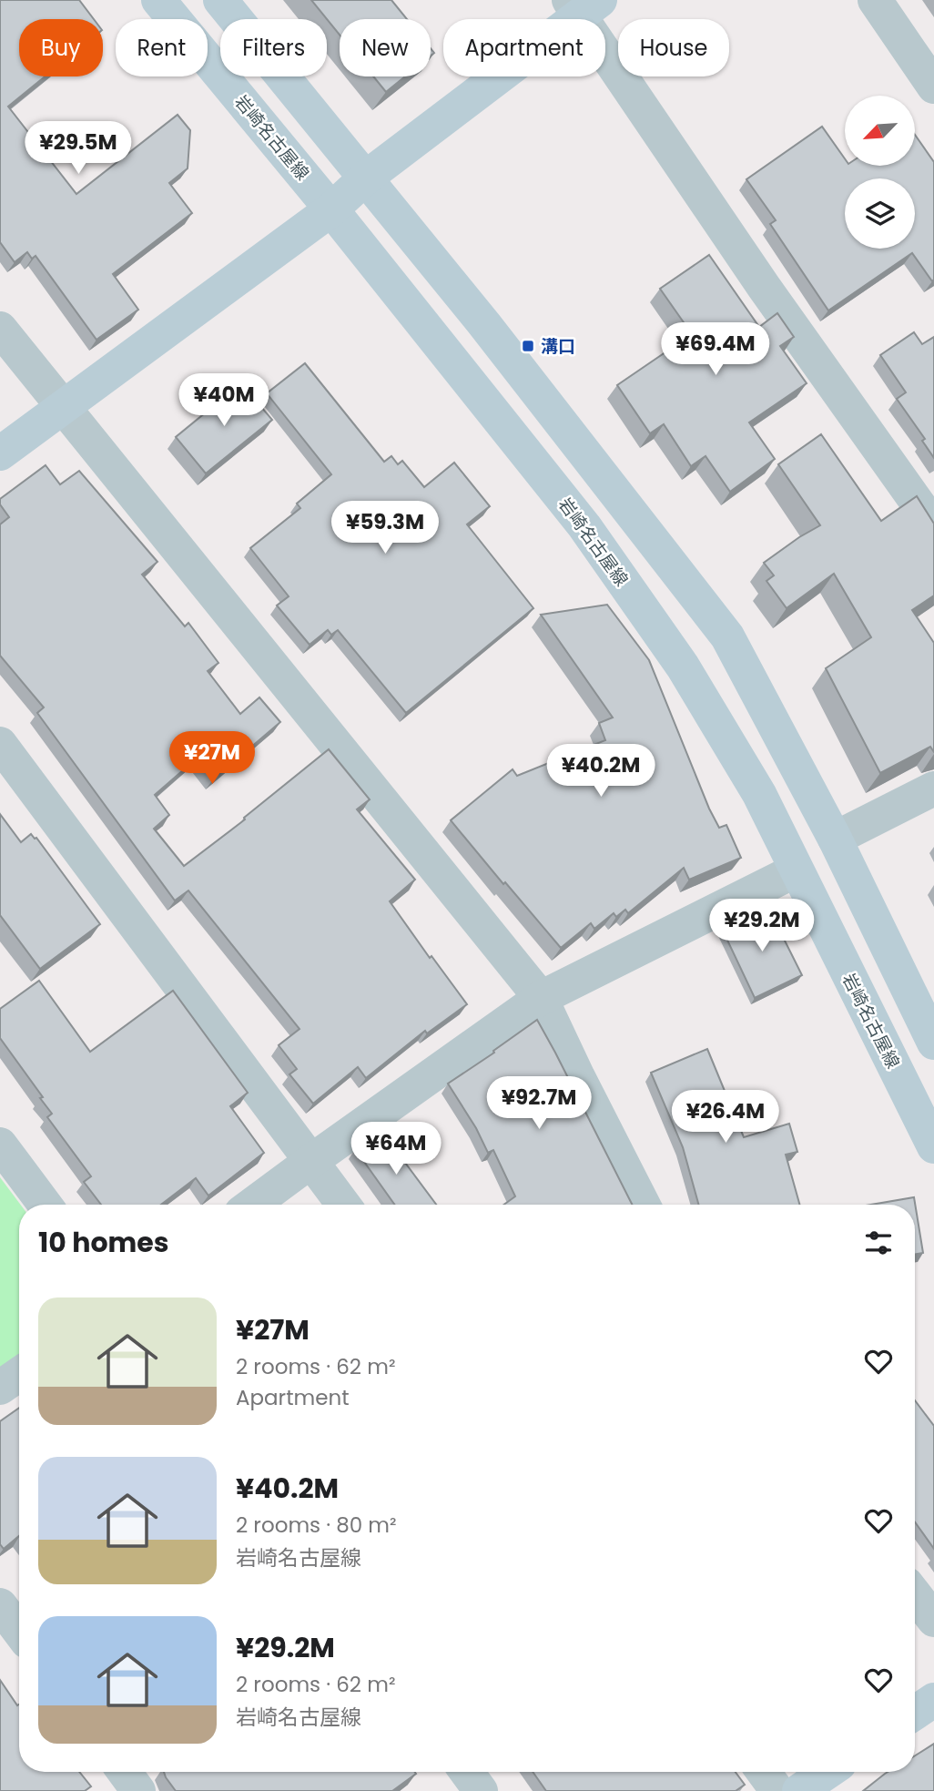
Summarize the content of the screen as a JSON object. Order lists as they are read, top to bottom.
{
  "streets": {
    "main road": ["岩崎名古屋線"]
  },
  "places": {
    "transit": ["溝口"]
  },
  "north": "bottom left",
  "page": {
    "chip": [
      "Buy",
      "Rent",
      "Filters",
      "New",
      "Apartment",
      "House"
    ],
    "price": [
      "¥29.5M",
      "¥69.4M",
      "¥40M",
      "¥59.3M",
      "¥27M",
      "¥40.2M",
      "¥29.2M",
      "¥92.7M",
      "¥26.4M",
      "¥64M"
    ],
    "heading": "10 homes",
    "list": [
      {
        "name": "¥27M",
        "note": "2 rooms · 62 m² · Apartment"
      },
      {
        "name": "¥40.2M",
        "note": "2 rooms · 80 m² · 岩崎名古屋線"
      },
      {
        "name": "¥29.2M",
        "note": "2 rooms · 62 m² · 岩崎名古屋線"
      }
    ]
  }
}
